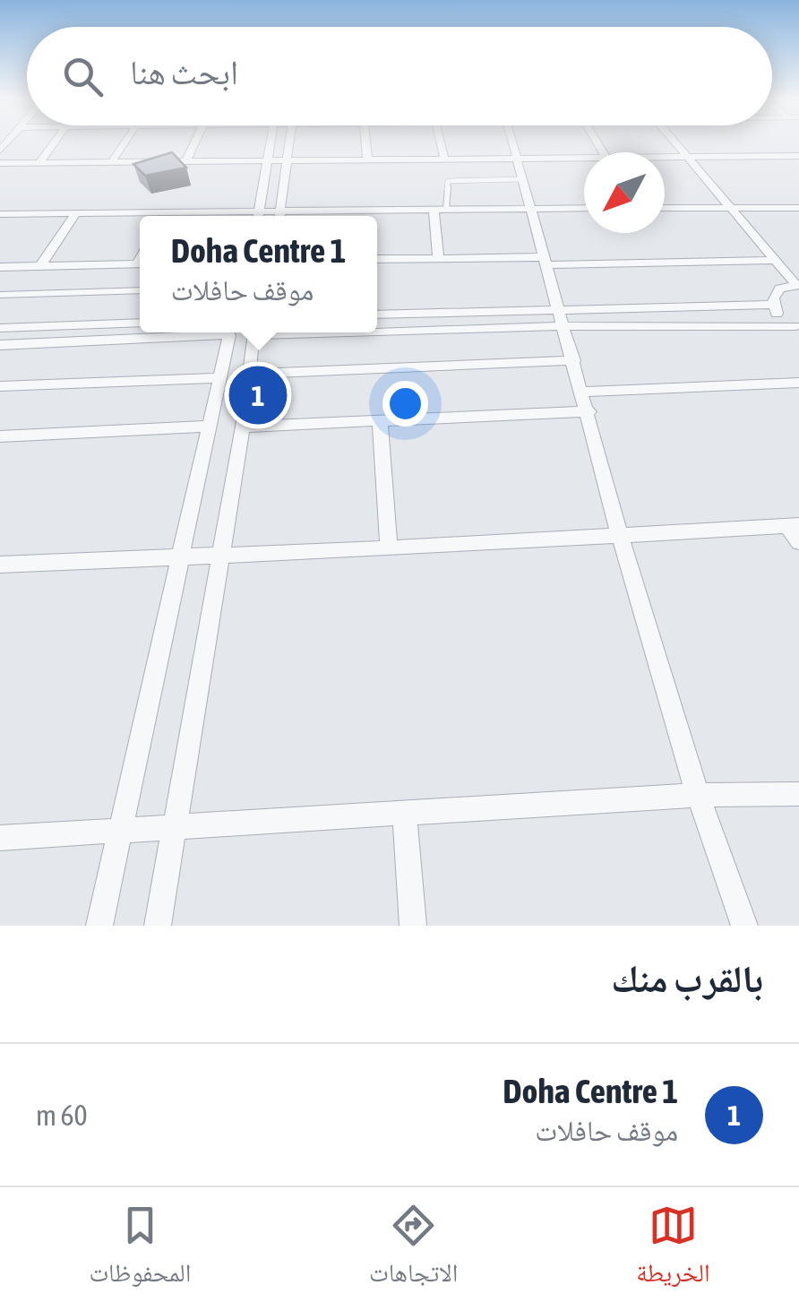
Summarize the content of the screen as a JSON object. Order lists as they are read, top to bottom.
{
  "north": "bottom left",
  "page": {
    "search": "ابحث هنا",
    "popup": ["Doha Centre 1", "موقف حافلات"],
    "pins": "1",
    "heading": "بالقرب منك",
    "list": [
      {
        "mark": "1",
        "name": "Doha Centre 1",
        "note": "موقف حافلات",
        "value": "60 m"
      }
    ],
    "nav": ["الخريطة", "الاتجاهات", "المحفوظات"]
  }
}
